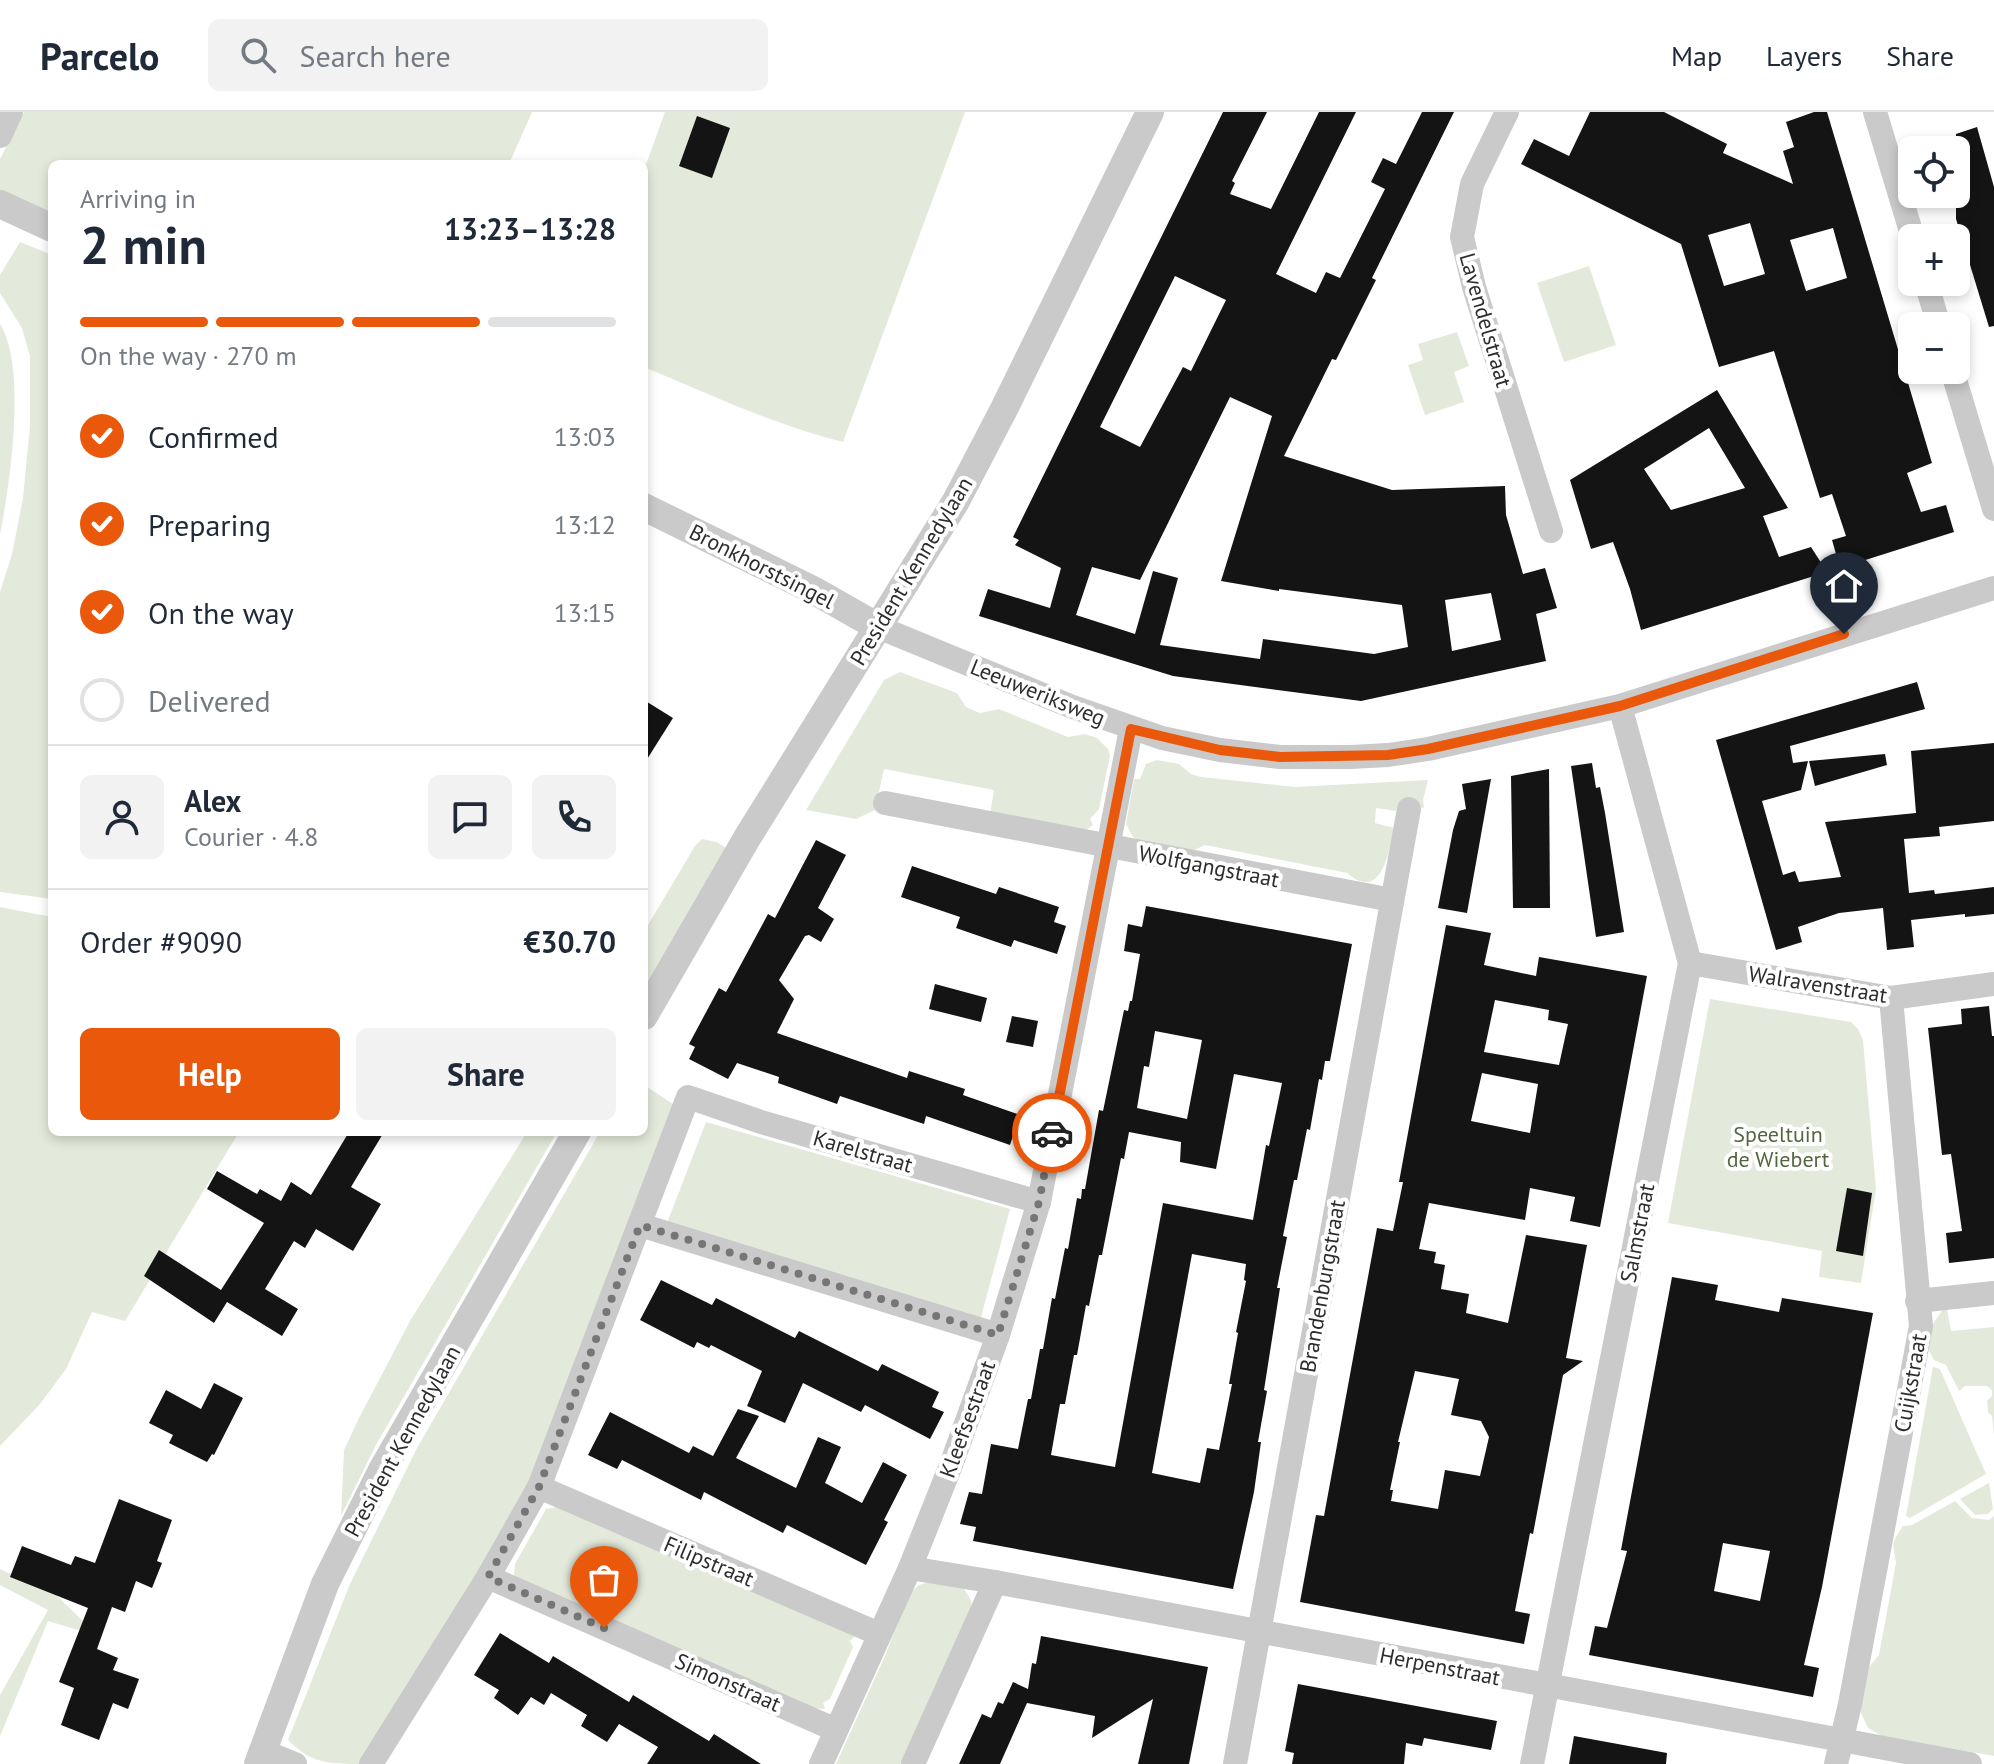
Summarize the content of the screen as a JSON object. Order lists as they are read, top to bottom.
{
  "streets": {
    "street": [
      "Lavendelstraat",
      "Bronkhorstsingel",
      "President Kennedylaan",
      "Leeuweriksweg",
      "Wolfgangstraat",
      "Walravenstraat",
      "Karelstraat",
      "Salmstraat",
      "Brandenburgstraat",
      "Cuijkstraat",
      "Kleefsestraat",
      "Filipstraat",
      "Herpenstraat",
      "Simonstraat"
    ]
  },
  "crossings": [
    ["Bronkhorstsingel", "President Kennedylaan"],
    ["Bronkhorstsingel", "Leeuweriksweg"],
    ["President Kennedylaan", "Leeuweriksweg"],
    ["Leeuweriksweg", "Salmstraat"],
    ["Leeuweriksweg", "Kleefsestraat"],
    ["Wolfgangstraat", "Brandenburgstraat"],
    ["Wolfgangstraat", "Kleefsestraat"],
    ["Walravenstraat", "Salmstraat"],
    ["Walravenstraat", "Cuijkstraat"],
    ["Karelstraat", "Kleefsestraat"],
    ["Salmstraat", "Herpenstraat"],
    ["Brandenburgstraat", "Herpenstraat"],
    ["Cuijkstraat", "Herpenstraat"],
    ["Kleefsestraat", "Filipstraat"],
    ["Kleefsestraat", "Herpenstraat"],
    ["Kleefsestraat", "Simonstraat"]
  ],
  "parks": ["Speeltuin de Wiebert"],
  "page": {
    "header": "Parcelo",
    "search": "Search here",
    "nav": ["Map", "Layers", "Share"],
    "map_buttons": ["+", "−"],
    "heading": ["2 min", "Arriving in", "13:23–13:28"],
    "panel": [
      "Alex",
      "Courier · 4.8",
      "Order #9090",
      "€30.70"
    ],
    "bar": "On the way · 270 m",
    "list": [
      ["Confirmed", "13:03"],
      ["Preparing", "13:12"],
      ["On the way", "13:15"],
      "Delivered"
    ],
    "buttons": ["Help", "Share"]
  }
}
